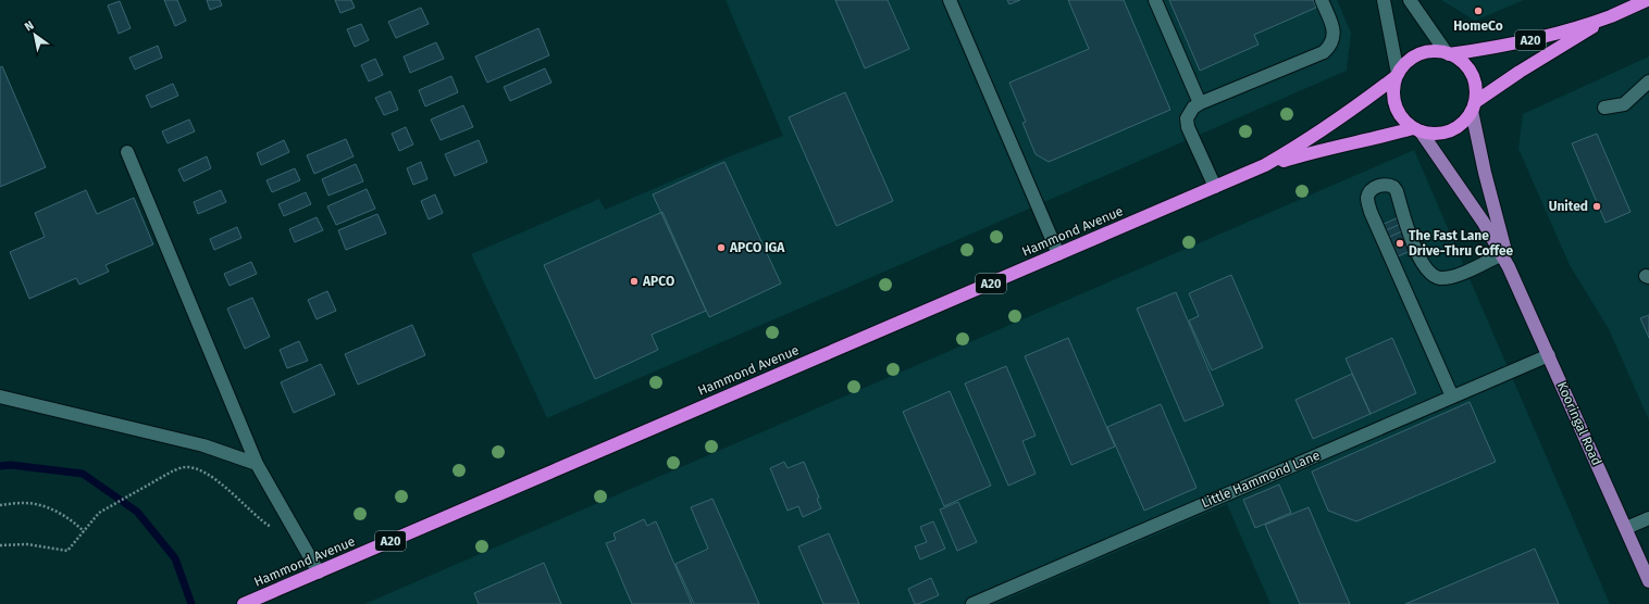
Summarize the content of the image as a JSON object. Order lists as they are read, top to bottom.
{
  "streets": {
    "highway": ["A20", "Hammond Avenue"],
    "main road": ["Kooringal Road"],
    "street": ["Little Hammond Lane"]
  },
  "crossings": [
    ["A20", "Hammond Avenue"],
    ["A20", "Kooringal Road"],
    ["Hammond Avenue", "Kooringal Road"],
    ["Kooringal Road", "Little Hammond Lane"]
  ],
  "places": [
    "HomeCo",
    "United",
    "The Fast Lane Drive-Thru Coffee",
    "APCO IGA",
    "APCO"
  ],
  "north": "top left"
}
